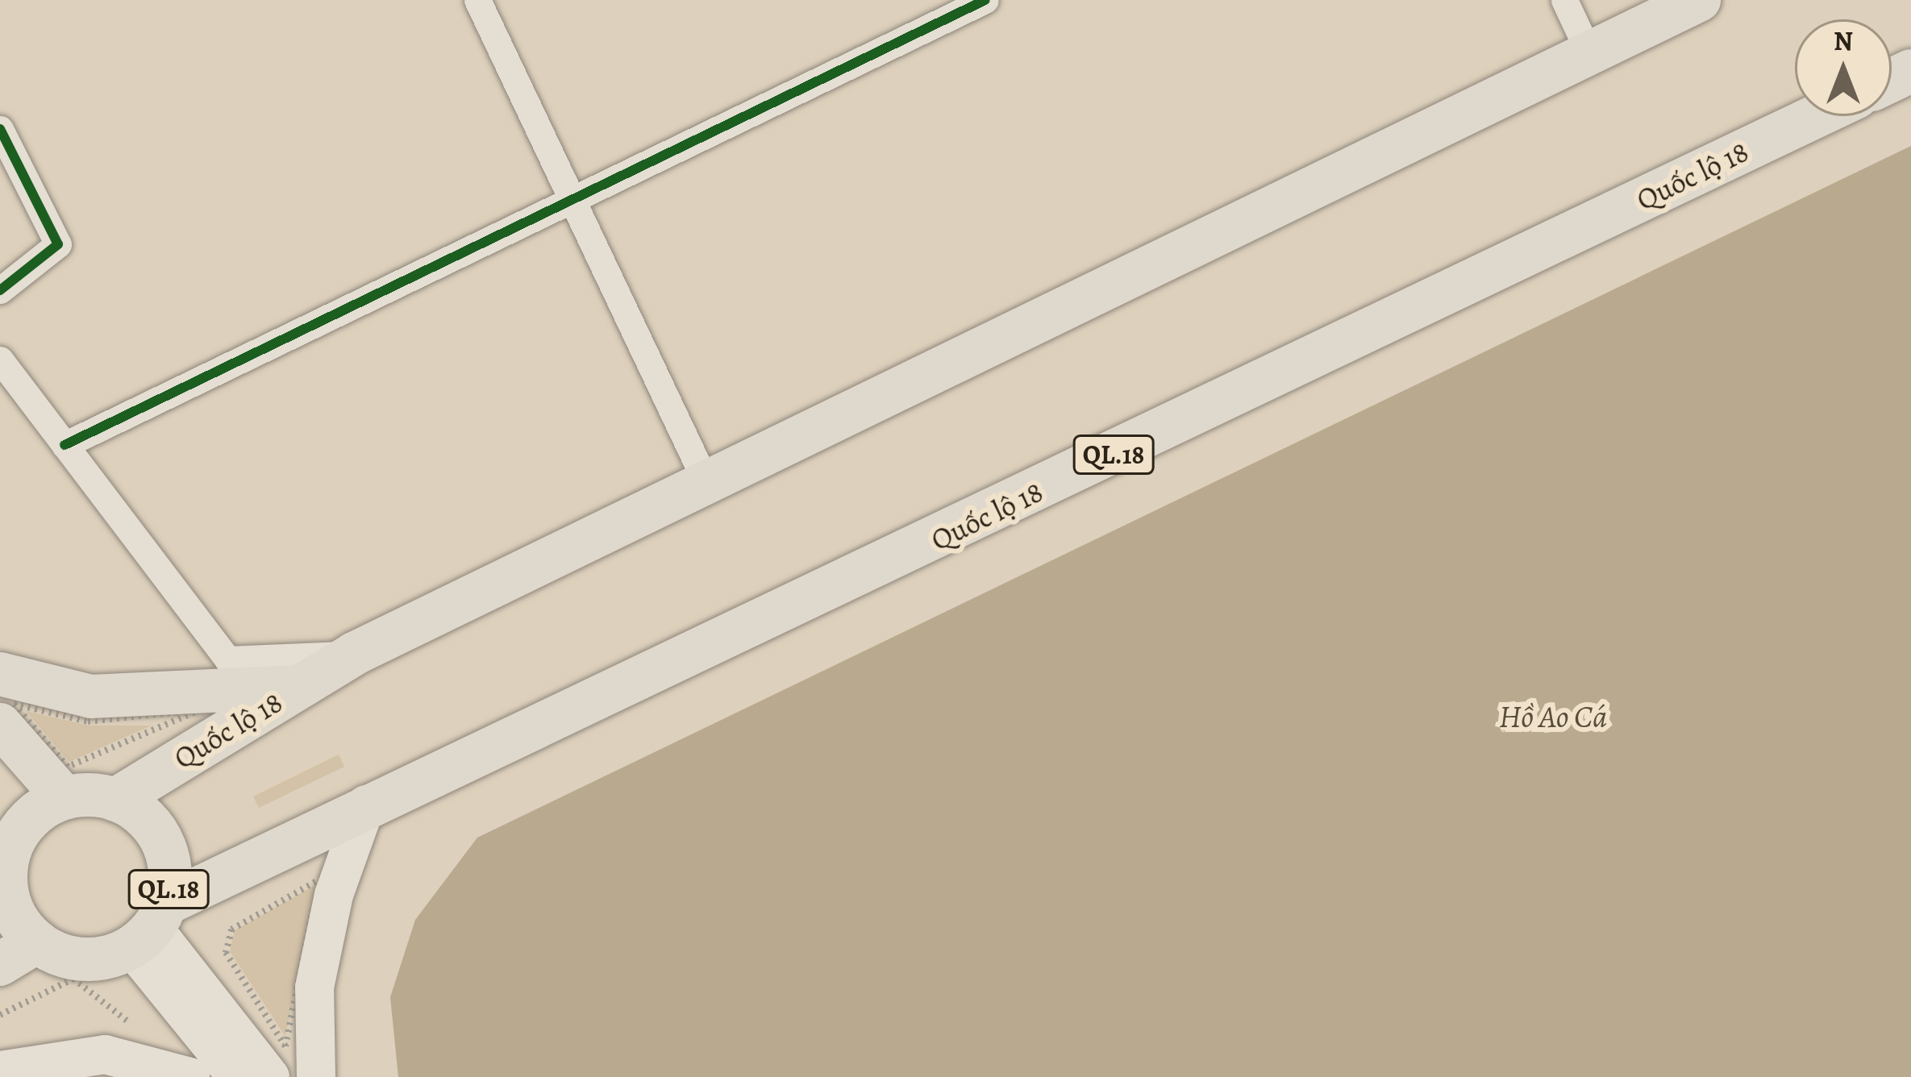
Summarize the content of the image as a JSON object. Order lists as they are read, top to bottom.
{
  "streets": {
    "main road": ["Quốc lộ 18", "QL.18"]
  },
  "crossings": [
    ["Quốc lộ 18", "QL.18"]
  ],
  "water": ["Hồ Ao Cá"],
  "north": "top"
}
